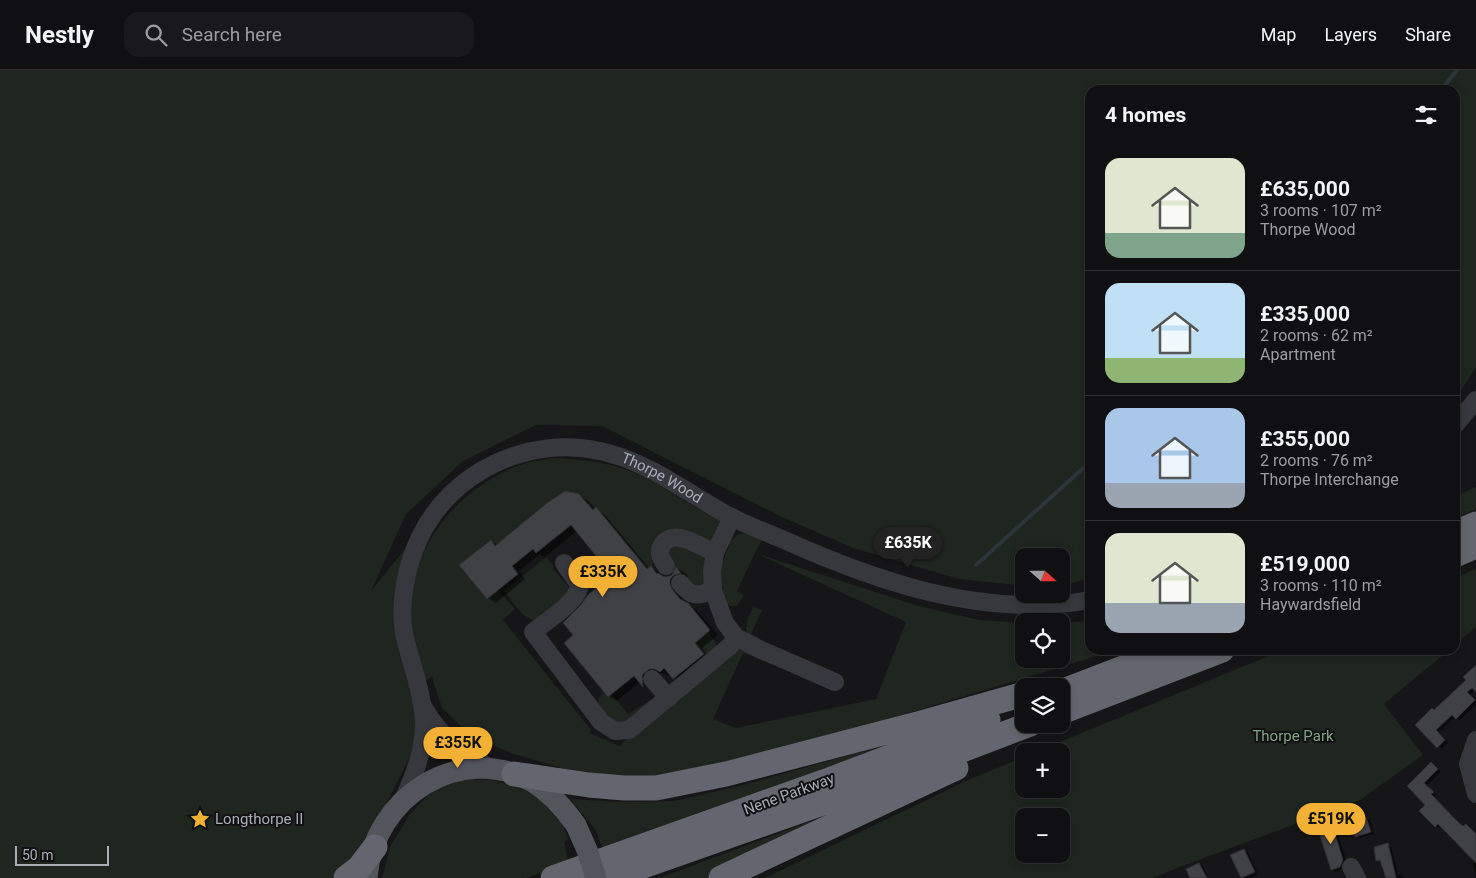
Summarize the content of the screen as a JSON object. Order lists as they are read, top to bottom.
{
  "streets": {
    "highway": ["Nene Parkway"],
    "street": ["Thorpe Wood"]
  },
  "parks": ["Thorpe Park"],
  "places": {
    "place": ["Longthorpe II"]
  },
  "scale_bar": "50 m",
  "north": "right",
  "page": {
    "header": "Nestly",
    "search": "Search here",
    "nav": ["Map", "Layers", "Share"],
    "heading": "4 homes",
    "list": [
      {
        "name": "£635,000",
        "note": "3 rooms · 107 m² · Thorpe Wood"
      },
      {
        "name": "£335,000",
        "note": "2 rooms · 62 m² · Apartment"
      },
      {
        "name": "£355,000",
        "note": "2 rooms · 76 m² · Thorpe Interchange"
      },
      {
        "name": "£519,000",
        "note": "3 rooms · 110 m² · Haywardsfield"
      }
    ],
    "price": [
      "£635K",
      "£335K",
      "£355K",
      "£519K"
    ],
    "map_buttons": ["+", "−"],
    "scale": "50 m"
  }
}
